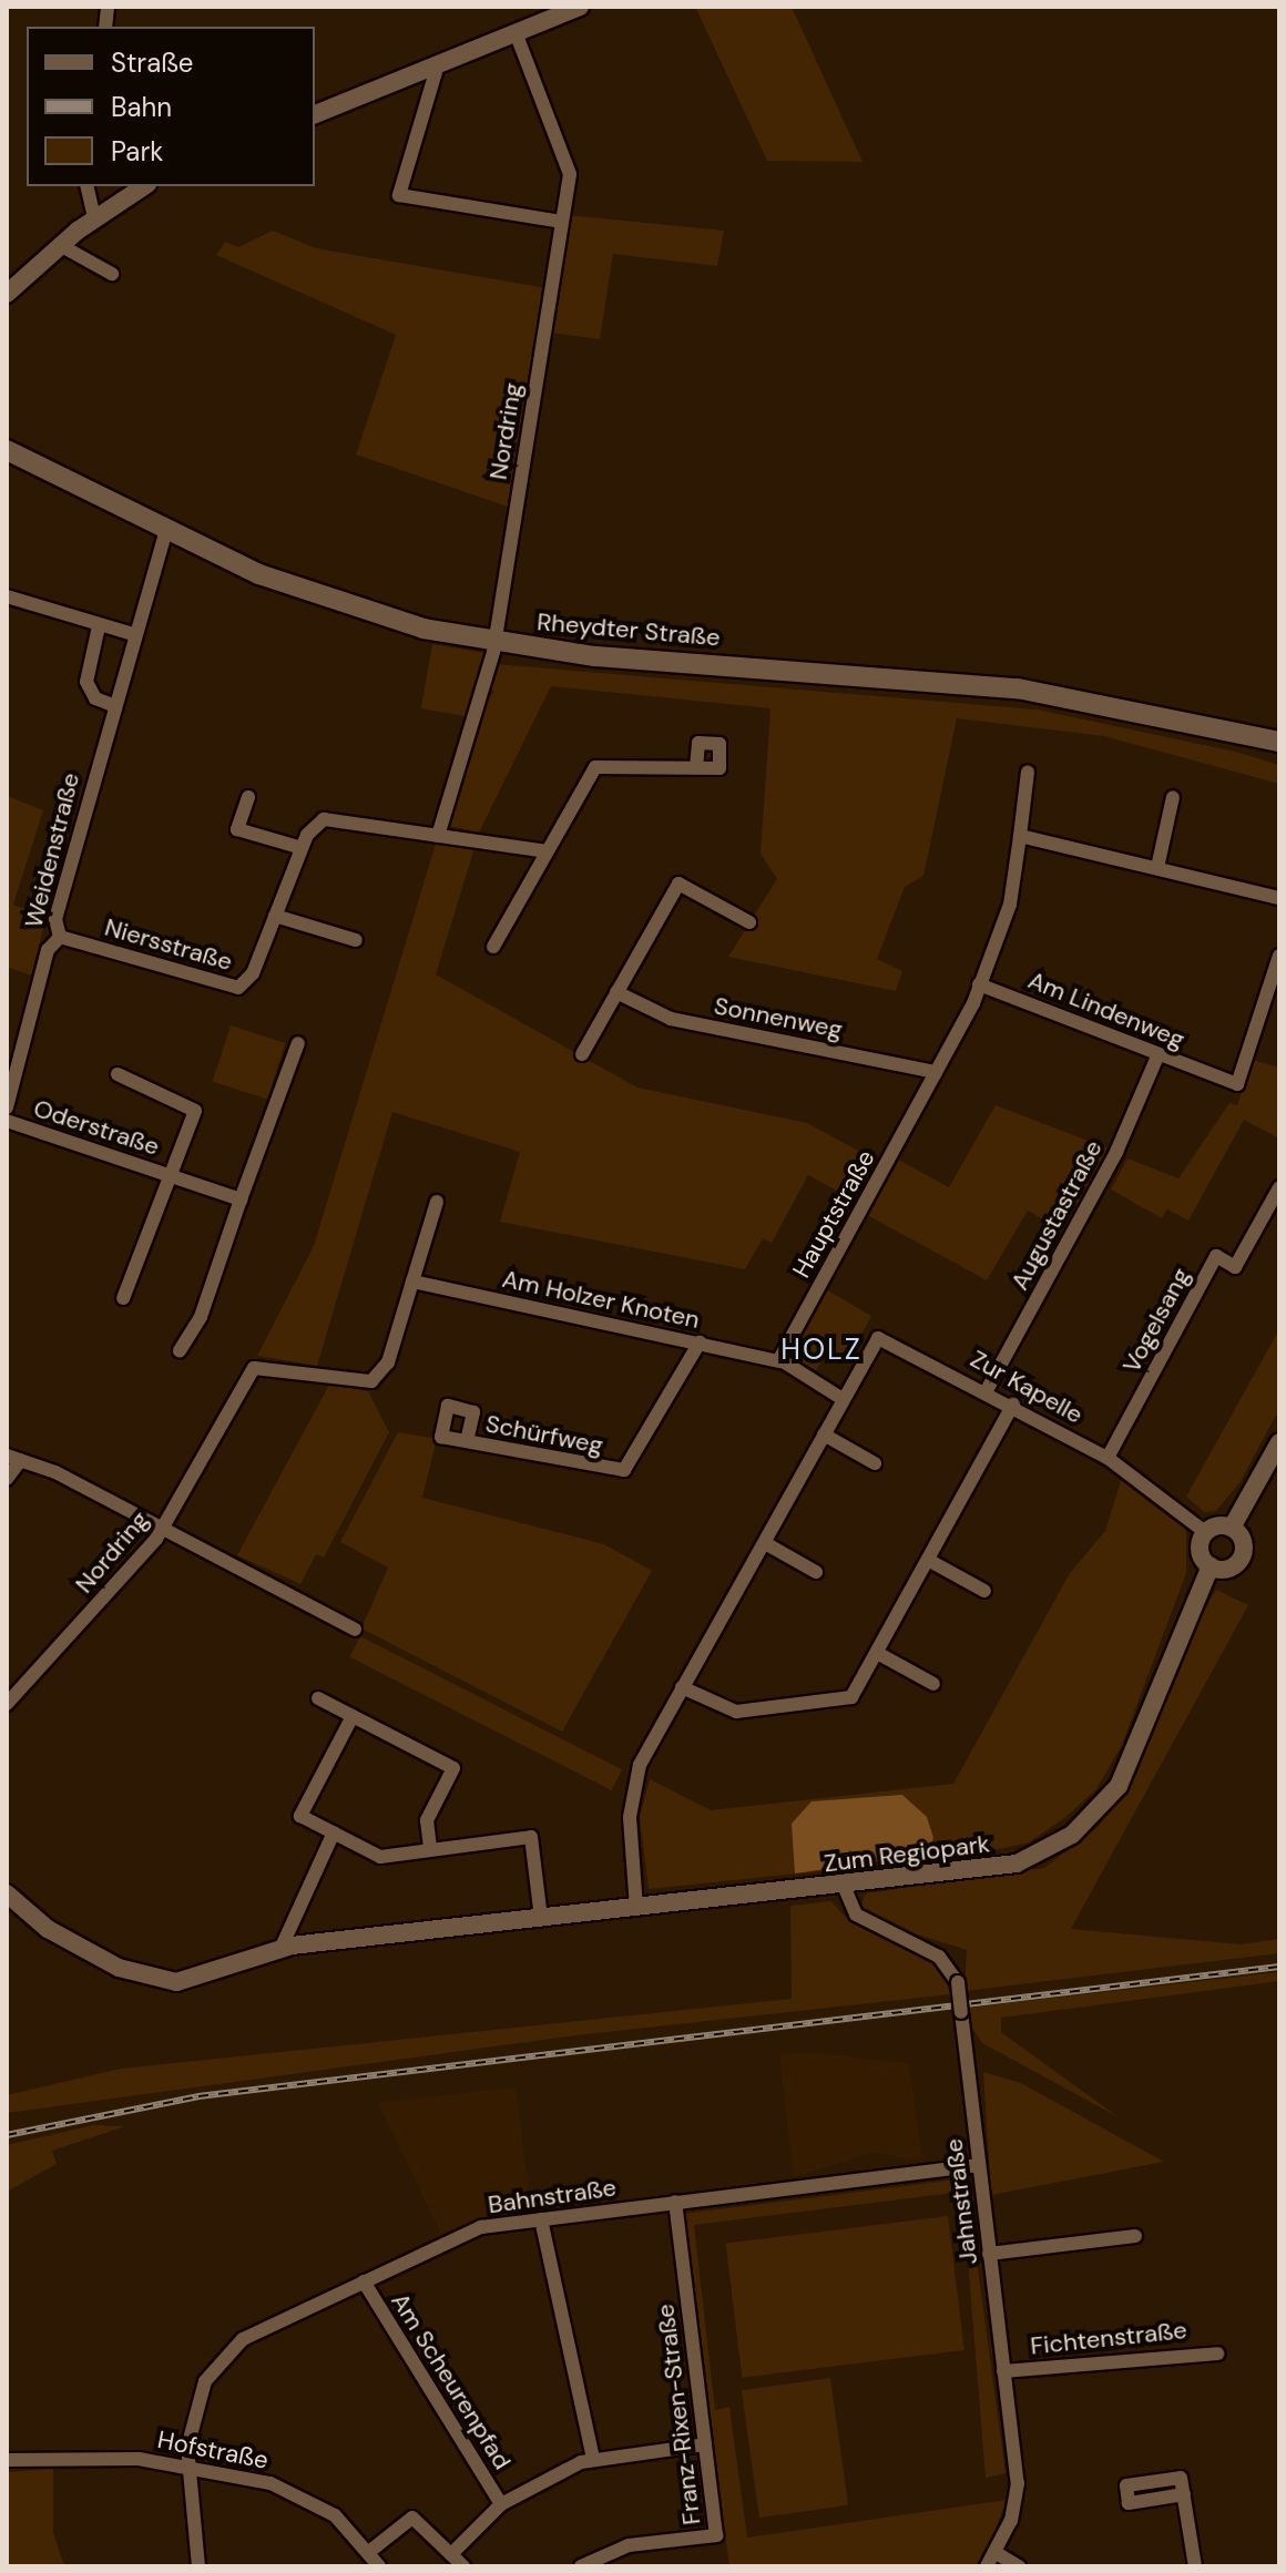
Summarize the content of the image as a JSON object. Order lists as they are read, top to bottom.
{
  "streets": {
    "main road": ["Rheydter Straße"],
    "street": [
      "Nordring",
      "Weidenstraße",
      "Niersstraße",
      "Am Lindenweg",
      "Sonnenweg",
      "Oderstraße",
      "Hauptstraße",
      "Augustastraße",
      "Am Holzer Knoten",
      "Vogelsang",
      "Zur Kapelle",
      "Schürfweg",
      "Zum Regiopark",
      "Bahnstraße",
      "Jahnstraße",
      "Fichtenstraße",
      "Am Scheurenpfad",
      "Franz-Rixen-Straße",
      "Hofstraße"
    ]
  },
  "crossings": [
    ["Nordring", "Rheydter Straße"],
    ["Nordring", "Niersstraße"],
    ["Nordring", "Am Holzer Knoten"],
    ["Rheydter Straße", "Weidenstraße"],
    ["Weidenstraße", "Niersstraße"],
    ["Am Lindenweg", "Hauptstraße"],
    ["Am Lindenweg", "Augustastraße"],
    ["Sonnenweg", "Hauptstraße"],
    ["Hauptstraße", "Am Holzer Knoten"],
    ["Augustastraße", "Zur Kapelle"],
    ["Am Holzer Knoten", "Schürfweg"],
    ["Vogelsang", "Zur Kapelle"],
    ["Zur Kapelle", "Zum Regiopark"],
    ["Zum Regiopark", "Jahnstraße"],
    ["Bahnstraße", "Jahnstraße"],
    ["Bahnstraße", "Am Scheurenpfad"],
    ["Bahnstraße", "Franz-Rixen-Straße"],
    ["Bahnstraße", "Hofstraße"],
    ["Jahnstraße", "Fichtenstraße"],
    ["Am Scheurenpfad", "Franz-Rixen-Straße"]
  ],
  "districts": ["HOLZ"],
  "legend": ["Straße", "Bahn", "Park"]
}
